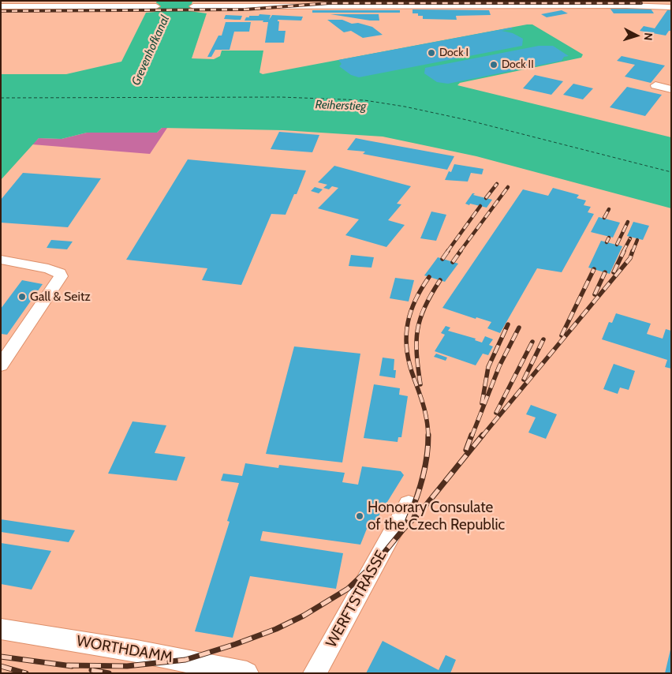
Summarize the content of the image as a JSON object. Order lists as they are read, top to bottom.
{
  "streets": {
    "street": ["WERFTSTRASSE", "WORTHDAMM"]
  },
  "water": ["Grevenhofkanal", "Reiherstieg"],
  "places": [
    "Dock I",
    "Dock II",
    "Gall & Seitz",
    "Honorary Consulate of the Czech Republic"
  ],
  "north": "right"
}
